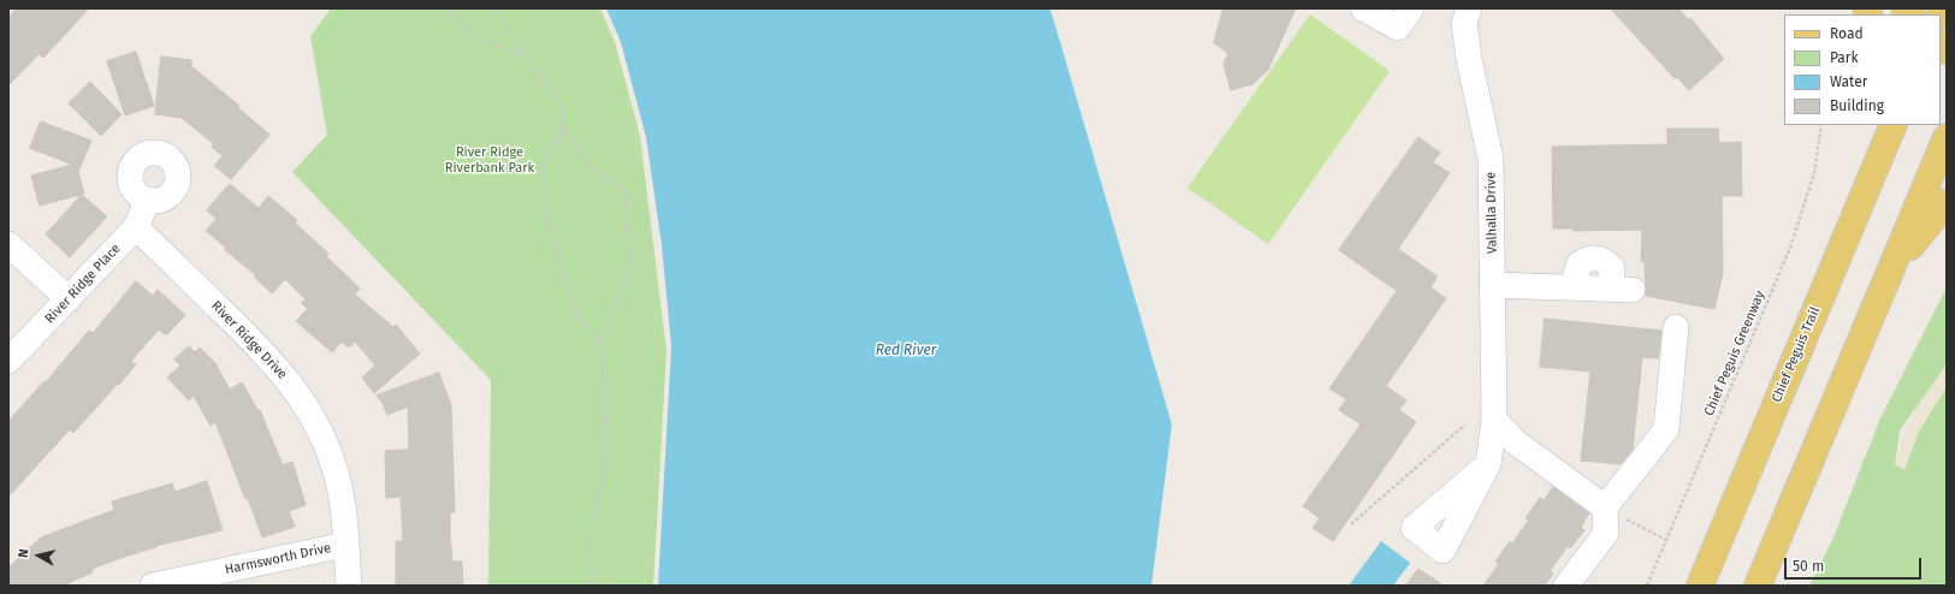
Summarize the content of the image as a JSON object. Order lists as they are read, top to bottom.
{
  "streets": {
    "main road": ["Chief Peguis Trail"],
    "street": [
      "Valhalla Drive",
      "River Ridge Place",
      "River Ridge Drive",
      "Harmsworth Drive"
    ],
    "path": ["Chief Peguis Greenway"]
  },
  "crossings": [
    ["River Ridge Place", "River Ridge Drive"],
    ["River Ridge Drive", "Harmsworth Drive"]
  ],
  "water": ["Red River"],
  "parks": ["River Ridge Riverbank Park"],
  "legend": [
    "Road",
    "Park",
    "Water",
    "Building"
  ],
  "scale_bar": "50 m",
  "north": "left"
}
